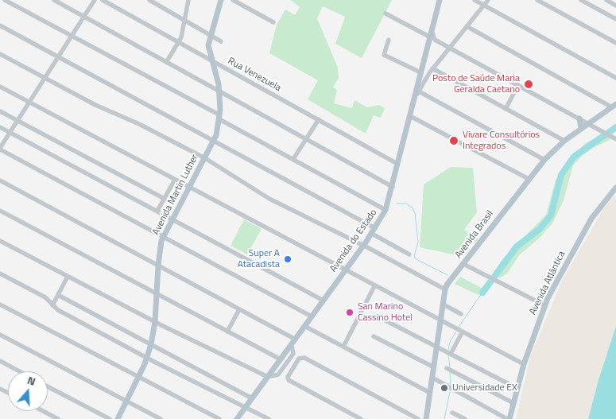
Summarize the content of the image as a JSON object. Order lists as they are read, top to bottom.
{
  "streets": {
    "main road": [
      "Avenida Martin Luther",
      "Avenida Brasil",
      "Avenida do Estado",
      "Avenida Atlântica"
    ],
    "street": ["Rua Venezuela"]
  },
  "crossings": [
    ["Rua Venezuela", "Avenida Martin Luther"],
    ["Rua Venezuela", "Avenida do Estado"]
  ],
  "places": [
    "Posto de Saúde Maria Geralda Caetano",
    "Vivare Consultórios Integrados",
    "Super A Atacadista",
    "San Marino Cassino Hotel",
    "Universidade EX"
  ],
  "north": "top"
}
